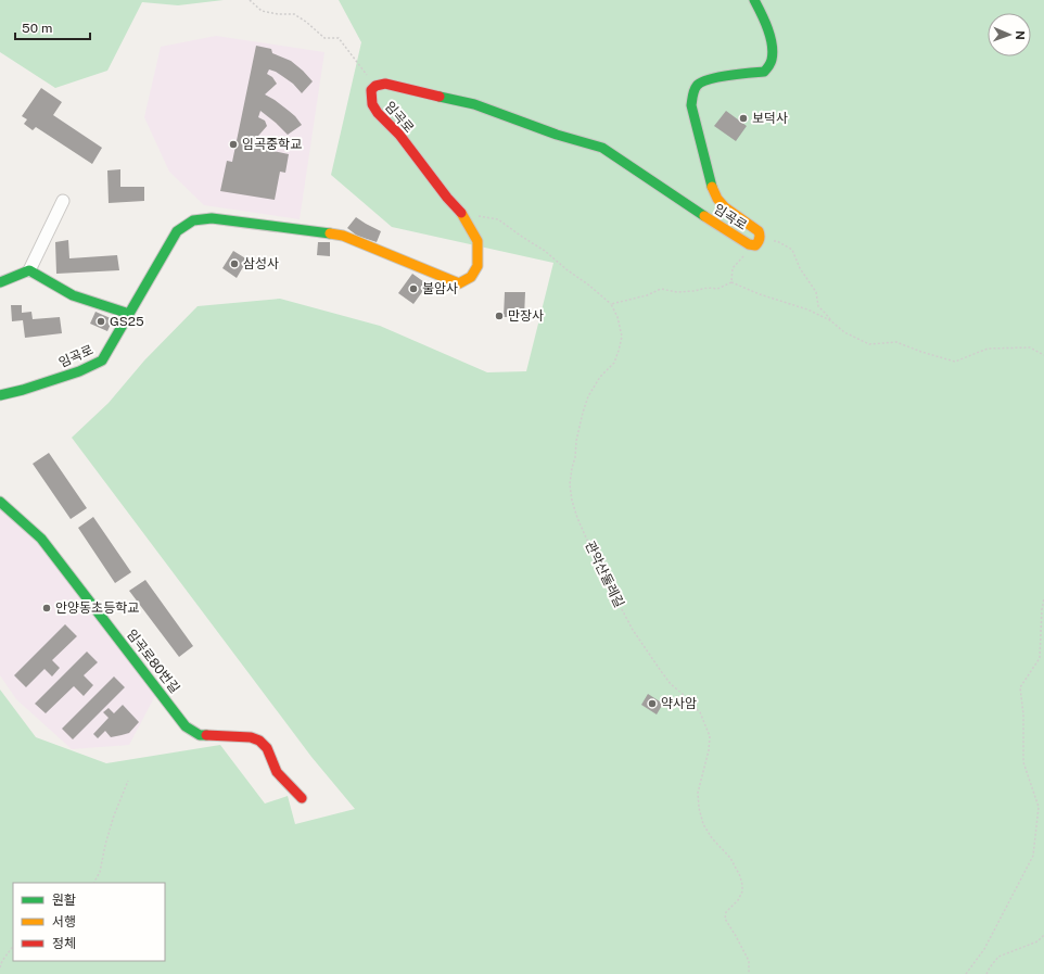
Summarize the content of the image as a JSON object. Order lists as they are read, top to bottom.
{
  "streets": {
    "street": ["임곡로", "임곡로80번길"],
    "path": ["관악산둘레길"]
  },
  "places": [
    "보덕사",
    "임곡중학교",
    "삼성사",
    "불암사",
    "만장사",
    "GS25",
    "안양동초등학교",
    "약사암"
  ],
  "legend": ["원활", "서행", "정체"],
  "scale_bar": "50 m",
  "north": "right"
}
